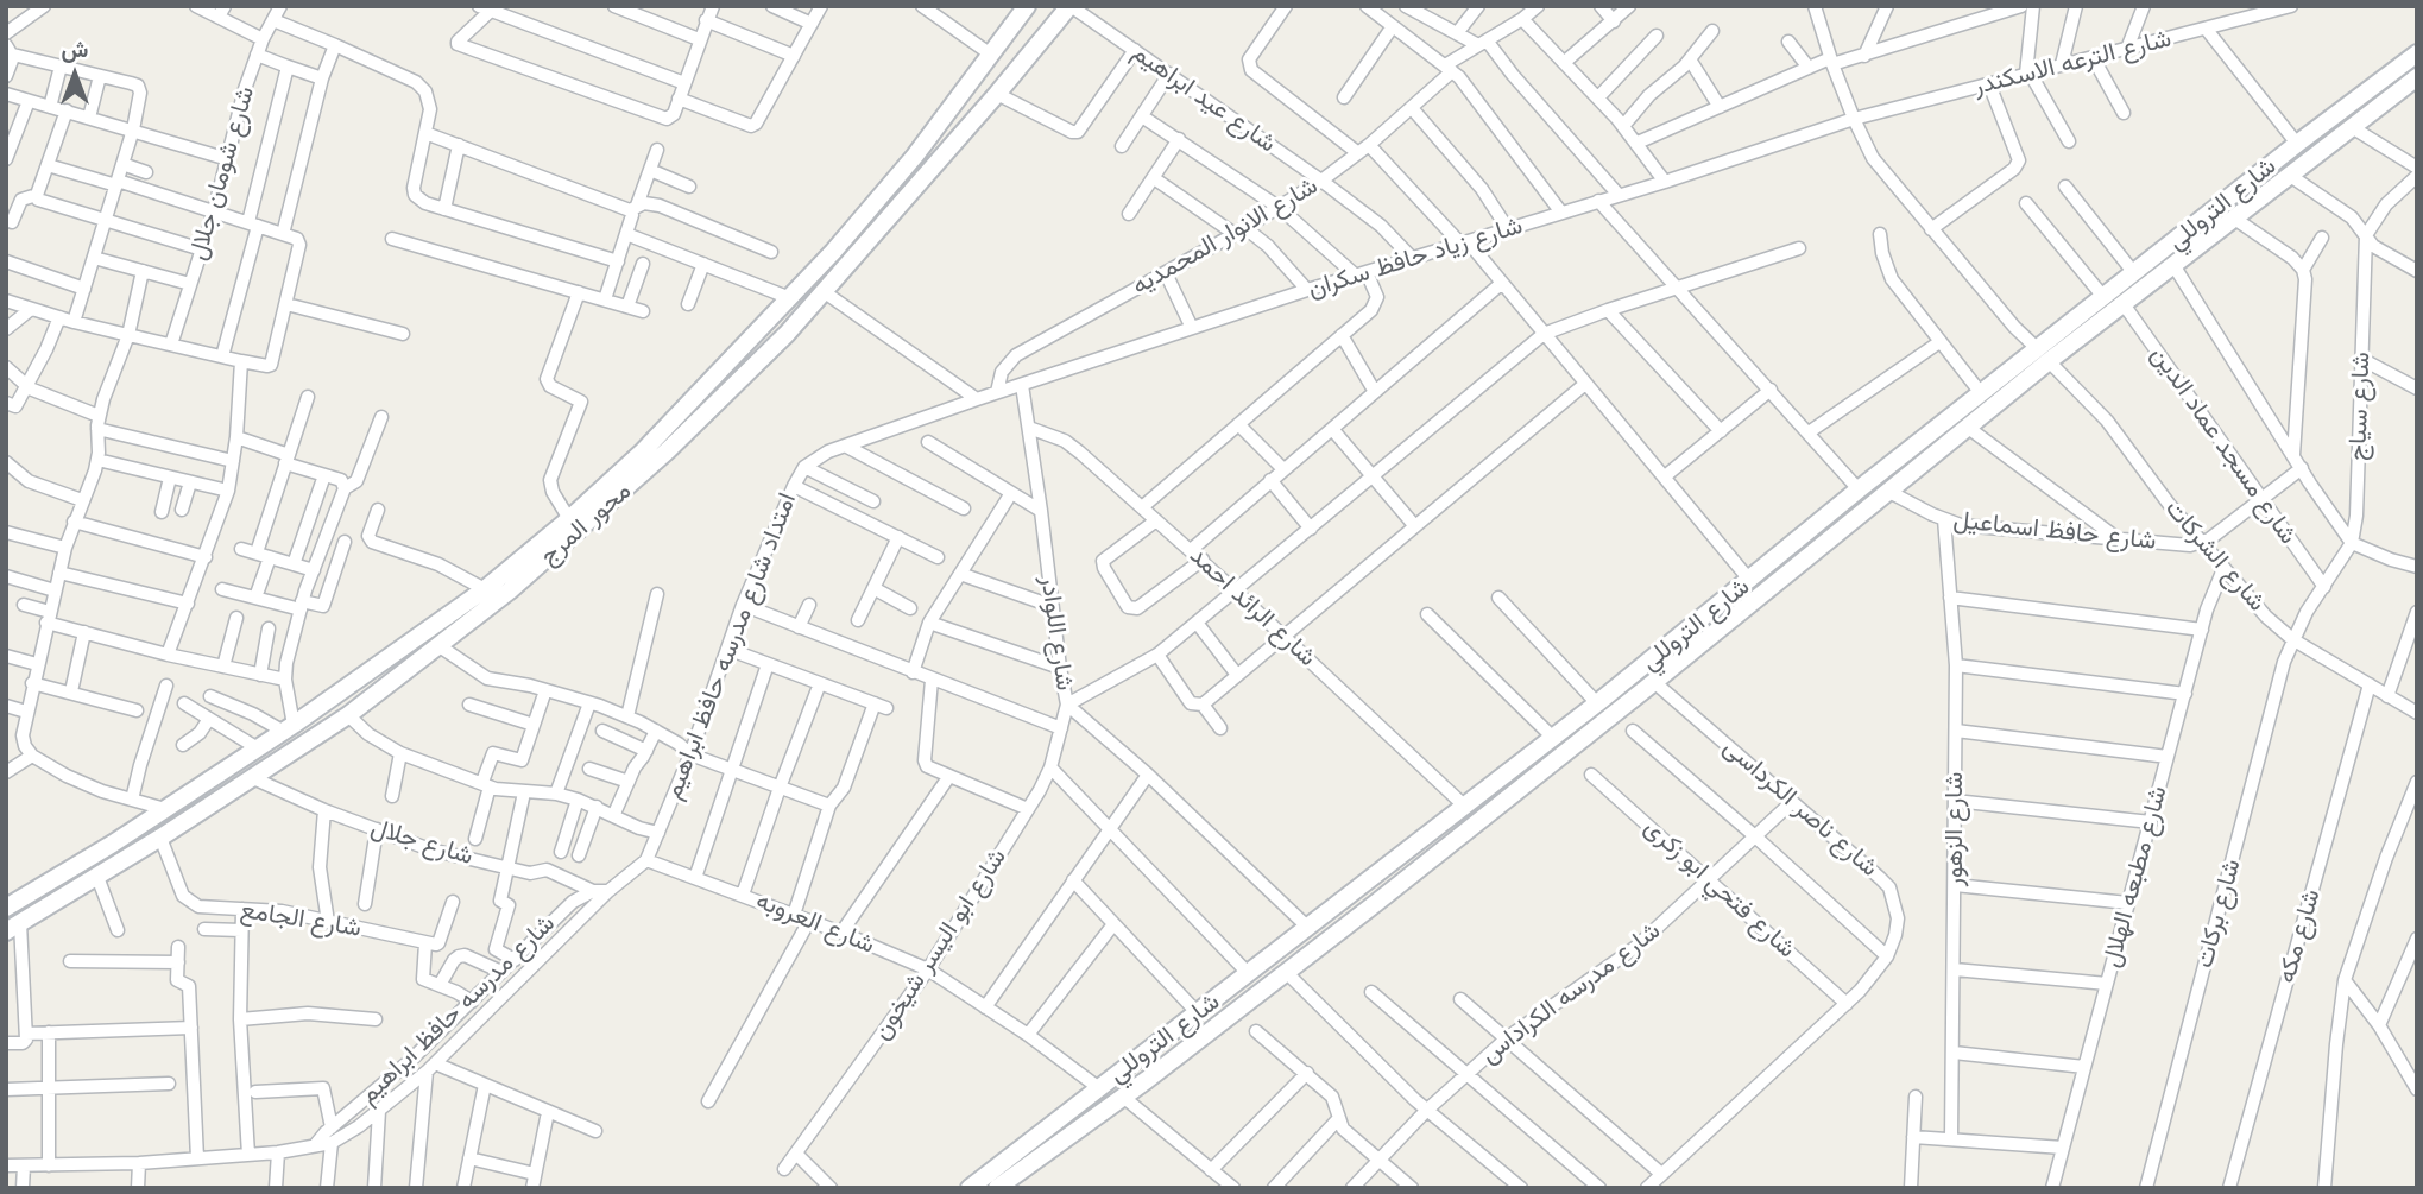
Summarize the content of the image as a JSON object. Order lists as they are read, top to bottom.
{
  "streets": {
    "street": [
      "شارع الترعه الاسكندر",
      "شارع عيد ابراهيم",
      "شارع شومان جلال",
      "شارع التروللي",
      "شارع الانوار المحمديه",
      "شارع زياد حافظ سكران",
      "شارع سياج",
      "شارع مسجد عماد الدين",
      "محور المرج",
      "شارع حافظ اسماعيل",
      "شارع الشركات",
      "شارع الرائد احمد",
      "شارع اللوادر",
      "امتداد شارع مدرسه حافظ ابراهيم",
      "شارع ناصر الكرداسى",
      "شارع الزهور",
      "شارع جلال",
      "شارع مطبعه الهلال",
      "شارع فتحي ابو زكرى",
      "شارع بركات",
      "شارع الجامع",
      "شارع العروبه",
      "شارع مكه",
      "شارع ابو اليسر شيخون",
      "شارع مدرسه الكراداس",
      "شارع مدرسه حافظ ابراهيم"
    ]
  },
  "crossings": [
    ["شارع الترعه الاسكندر", "شارع زياد حافظ سكران"],
    ["شارع الترعه الاسكندر", "شارع الشركات"],
    ["شارع عيد ابراهيم", "شارع الانوار المحمديه"],
    ["شارع عيد ابراهيم", "شارع زياد حافظ سكران"],
    ["شارع عيد ابراهيم", "محور المرج"],
    ["شارع التروللي", "شارع مسجد عماد الدين"],
    ["شارع التروللي", "شارع حافظ اسماعيل"],
    ["شارع التروللي", "شارع الشركات"],
    ["شارع التروللي", "شارع الرائد احمد"],
    ["شارع التروللي", "شارع اللوادر"],
    ["شارع التروللي", "شارع ناصر الكرداسى"],
    ["شارع التروللي", "شارع العروبه"],
    ["شارع الانوار المحمديه", "شارع زياد حافظ سكران"],
    ["شارع زياد حافظ سكران", "شارع الشركات"],
    ["شارع زياد حافظ سكران", "شارع اللوادر"],
    ["شارع زياد حافظ سكران", "امتداد شارع مدرسه حافظ ابراهيم"],
    ["شارع سياج", "شارع مسجد عماد الدين"],
    ["شارع سياج", "شارع الشركات"],
    ["شارع سياج", "شارع بركات"],
    ["محور المرج", "شارع جلال"],
    ["محور المرج", "شارع الجامع"],
    ["شارع حافظ اسماعيل", "شارع الشركات"],
    ["شارع حافظ اسماعيل", "شارع الزهور"],
    ["شارع الشركات", "شارع مطبعه الهلال"],
    ["شارع الشركات", "شارع بركات"],
    ["شارع الشركات", "شارع مكه"],
    ["شارع الرائد احمد", "شارع اللوادر"],
    ["شارع اللوادر", "شارع ابو اليسر شيخون"],
    ["امتداد شارع مدرسه حافظ ابراهيم", "شارع العروبه"],
    ["امتداد شارع مدرسه حافظ ابراهيم", "شارع مدرسه حافظ ابراهيم"],
    ["شارع ناصر الكرداسى", "شارع مدرسه الكراداس"],
    ["شارع جلال", "شارع مدرسه حافظ ابراهيم"],
    ["شارع فتحي ابو زكرى", "شارع مدرسه الكراداس"],
    ["شارع العروبه", "شارع ابو اليسر شيخون"],
    ["شارع العروبه", "شارع مدرسه حافظ ابراهيم"]
  ],
  "north": "top"
}
